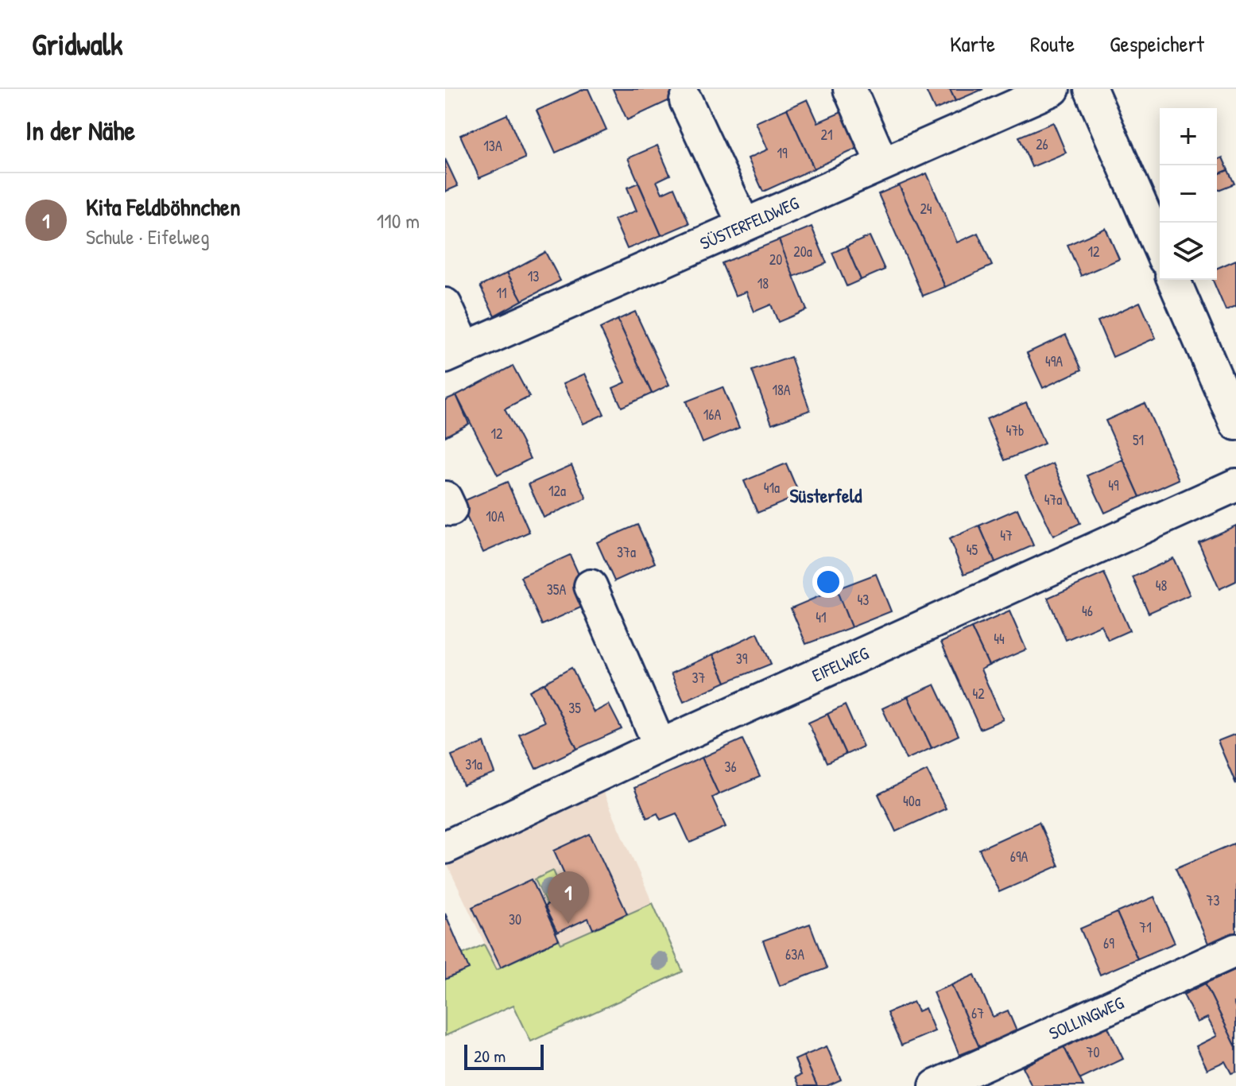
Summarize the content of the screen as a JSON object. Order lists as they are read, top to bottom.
{
  "streets": {
    "street": ["SÜSTERFELDWEG", "EIFELWEG", "SOLLINGWEG"]
  },
  "districts": ["Süsterfeld"],
  "house_numbers": [
    "21",
    "26",
    "13A",
    "19",
    "24",
    "20a",
    "12",
    "20",
    "13",
    "18",
    "11",
    "49A",
    "18A",
    "16A",
    "47b",
    "12",
    "51",
    "49",
    "41a",
    "12a",
    "47a",
    "10A",
    "47",
    "45",
    "37a",
    "48",
    "35A",
    "43",
    "46",
    "41",
    "44",
    "39",
    "37",
    "42",
    "35",
    "31a",
    "36",
    "40a",
    "69A",
    "73",
    "30",
    "71",
    "69",
    "63A",
    "67",
    "70"
  ],
  "scale_bar": "20 m",
  "page": {
    "header": "Gridwalk",
    "nav": ["Karte", "Route", "Gespeichert"],
    "heading": "In der Nähe",
    "map_buttons": ["+", "−"],
    "list": [
      {
        "mark": "1",
        "name": "Kita Feldböhnchen",
        "note": "Schule · Eifelweg",
        "value": "110 m"
      }
    ],
    "pins": "1",
    "scale": "20 m"
  }
}
